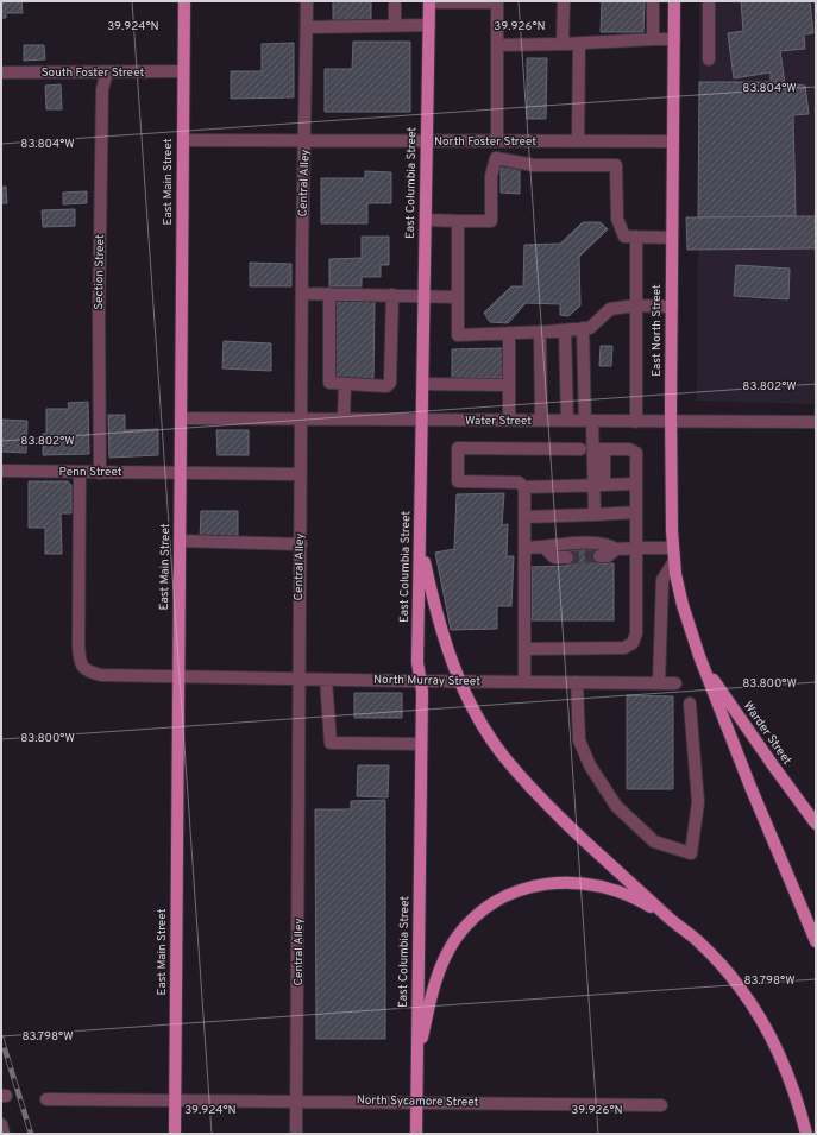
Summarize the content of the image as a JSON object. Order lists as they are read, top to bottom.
{
  "streets": {
    "main road": [
      "East Main Street",
      "East Columbia Street",
      "East North Street",
      "Warder Street"
    ],
    "street": [
      "South Foster Street",
      "North Foster Street",
      "Central Alley",
      "Section Street",
      "Water Street",
      "Penn Street",
      "North Murray Street",
      "North Sycamore Street"
    ]
  },
  "crossings": [
    ["South Foster Street", "East Main Street"],
    ["South Foster Street", "Section Street"],
    ["North Foster Street", "East Main Street"],
    ["North Foster Street", "Central Alley"],
    ["North Foster Street", "East Columbia Street"],
    ["North Foster Street", "East North Street"],
    ["East Main Street", "Water Street"],
    ["East Main Street", "Penn Street"],
    ["East Main Street", "North Murray Street"],
    ["East Main Street", "North Sycamore Street"],
    ["Central Alley", "Water Street"],
    ["Central Alley", "Penn Street"],
    ["Central Alley", "North Murray Street"],
    ["Central Alley", "North Sycamore Street"],
    ["East Columbia Street", "Water Street"],
    ["East Columbia Street", "North Murray Street"],
    ["East Columbia Street", "North Sycamore Street"],
    ["Section Street", "Penn Street"],
    ["East North Street", "Water Street"],
    ["East North Street", "Warder Street"],
    ["Penn Street", "North Murray Street"]
  ],
  "coordinates": [
    "39.924°N",
    "39.926°N",
    "83.804°W",
    "83.802°W",
    "83.800°W",
    "83.798°W"
  ]
}
